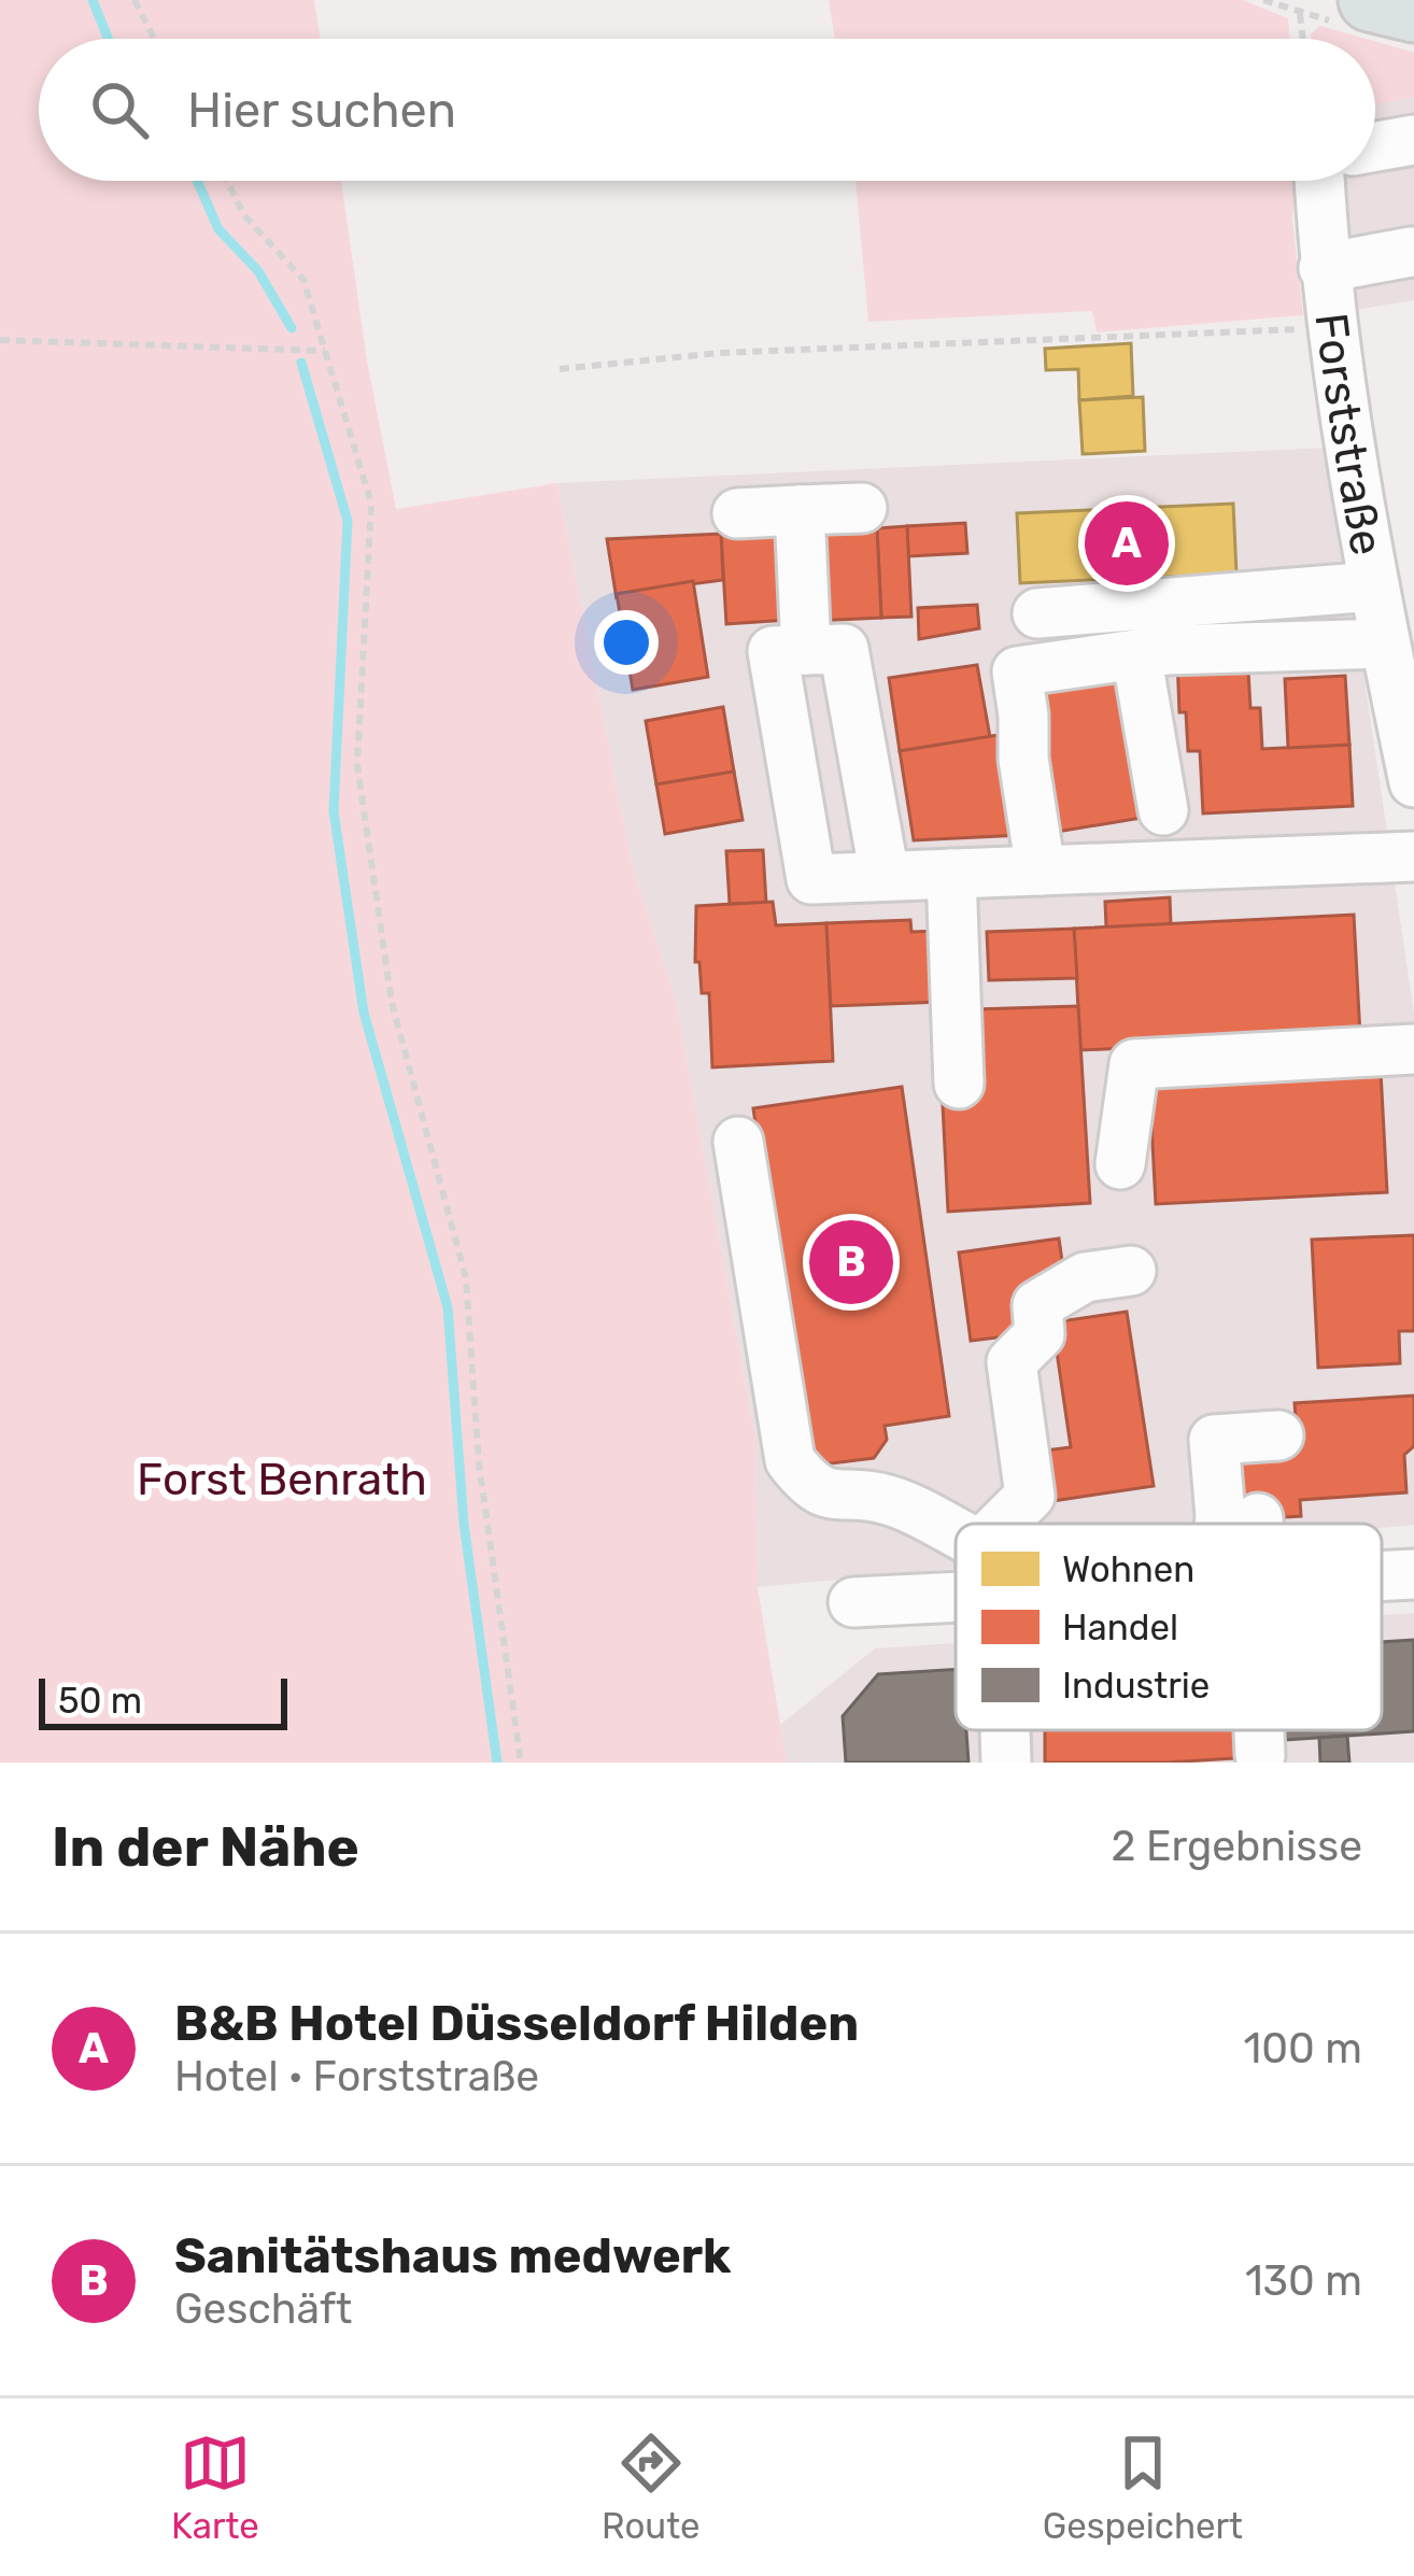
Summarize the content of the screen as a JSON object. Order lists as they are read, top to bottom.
{
  "streets": {
    "street": ["Forststraße"]
  },
  "parks": ["Forst Benrath"],
  "legend": ["Wohnen", "Handel", "Industrie"],
  "scale_bar": "50 m",
  "page": {
    "search": "Hier suchen",
    "pins": ["A", "B"],
    "scale": "50 m",
    "heading": ["In der Nähe", "2 Ergebnisse"],
    "list": [
      {
        "mark": "A",
        "name": "B&B Hotel Düsseldorf Hilden",
        "note": "Hotel · Forststraße",
        "value": "100 m"
      },
      {
        "mark": "B",
        "name": "Sanitätshaus medwerk",
        "note": "Geschäft",
        "value": "130 m"
      }
    ],
    "nav": ["Karte", "Route", "Gespeichert"]
  }
}
